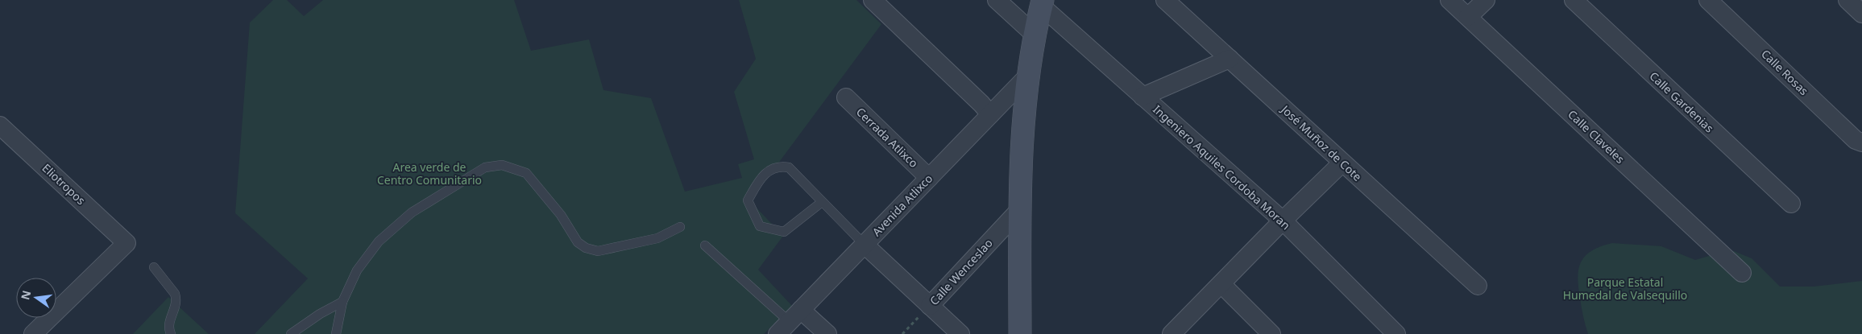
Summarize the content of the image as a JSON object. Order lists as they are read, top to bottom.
{
  "streets": {
    "street": [
      "Calle Rosas",
      "Calle Gardenias",
      "Calle Claveles",
      "Cerrada Atlixco",
      "José Muñoz de Cote",
      "Ingeniero Aquiles Cordoba Moran",
      "Eliotropos",
      "Avenida Atlixco",
      "Calle Wenceslao"
    ]
  },
  "crossings": [
    ["Cerrada Atlixco", "Avenida Atlixco"]
  ],
  "parks": ["Area verde de Centro Comunitario", "Parque Estatal Humedal de Valsequillo"],
  "north": "left"
}
